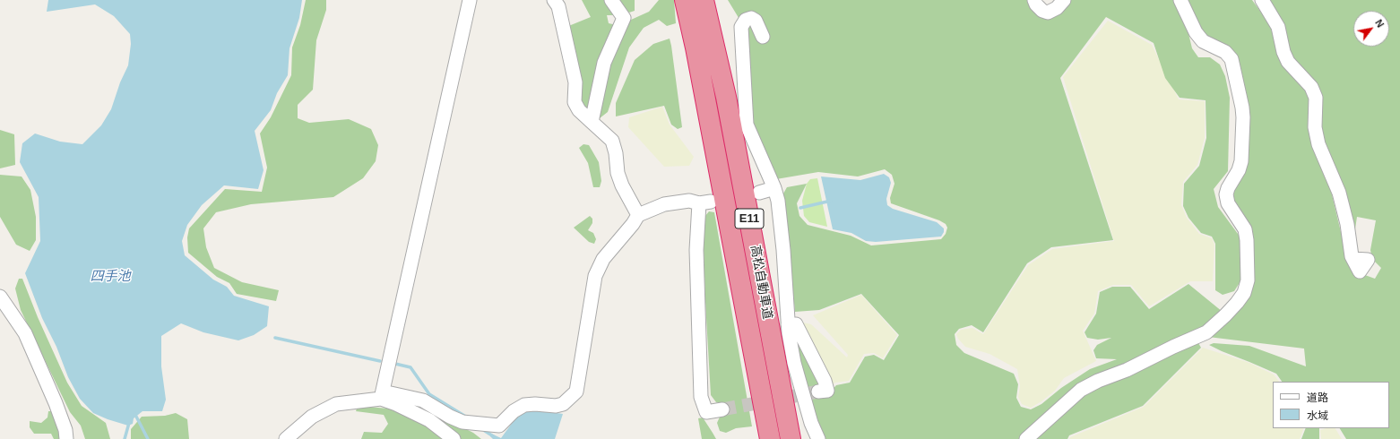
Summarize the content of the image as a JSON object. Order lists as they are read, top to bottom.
{
  "streets": {
    "highway": ["E11", "高松自動車道"]
  },
  "water": ["四手池"],
  "legend": ["道路", "水域"],
  "north": "top right"
}
